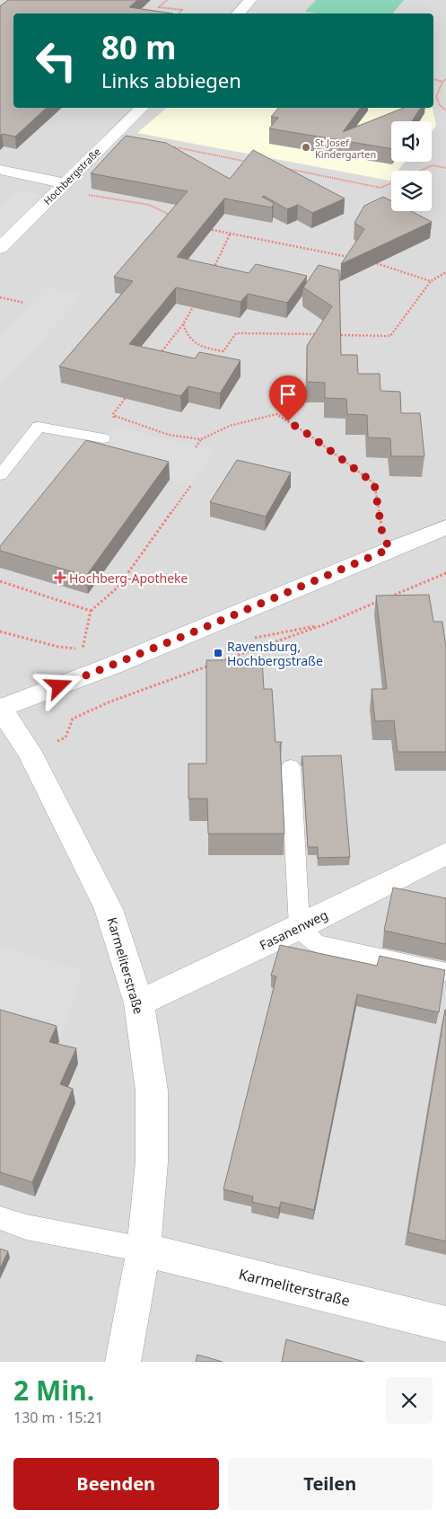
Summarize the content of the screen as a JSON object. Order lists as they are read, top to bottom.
{
  "streets": {
    "street": ["Hochbergstraße", "Fasanenweg", "Karmeliterstraße"]
  },
  "crossings": [
    ["Fasanenweg", "Karmeliterstraße"]
  ],
  "places": {
    "other": ["St.Josef Kindergarten"],
    "health": ["Hochberg-Apotheke"],
    "transit": ["Ravensburg, Hochbergstraße"]
  },
  "page": {
    "turn": ["80 m", "Links abbiegen"],
    "heading": ["2 Min.", "130 m · 15:21"],
    "buttons": ["Beenden", "Teilen"]
  }
}
